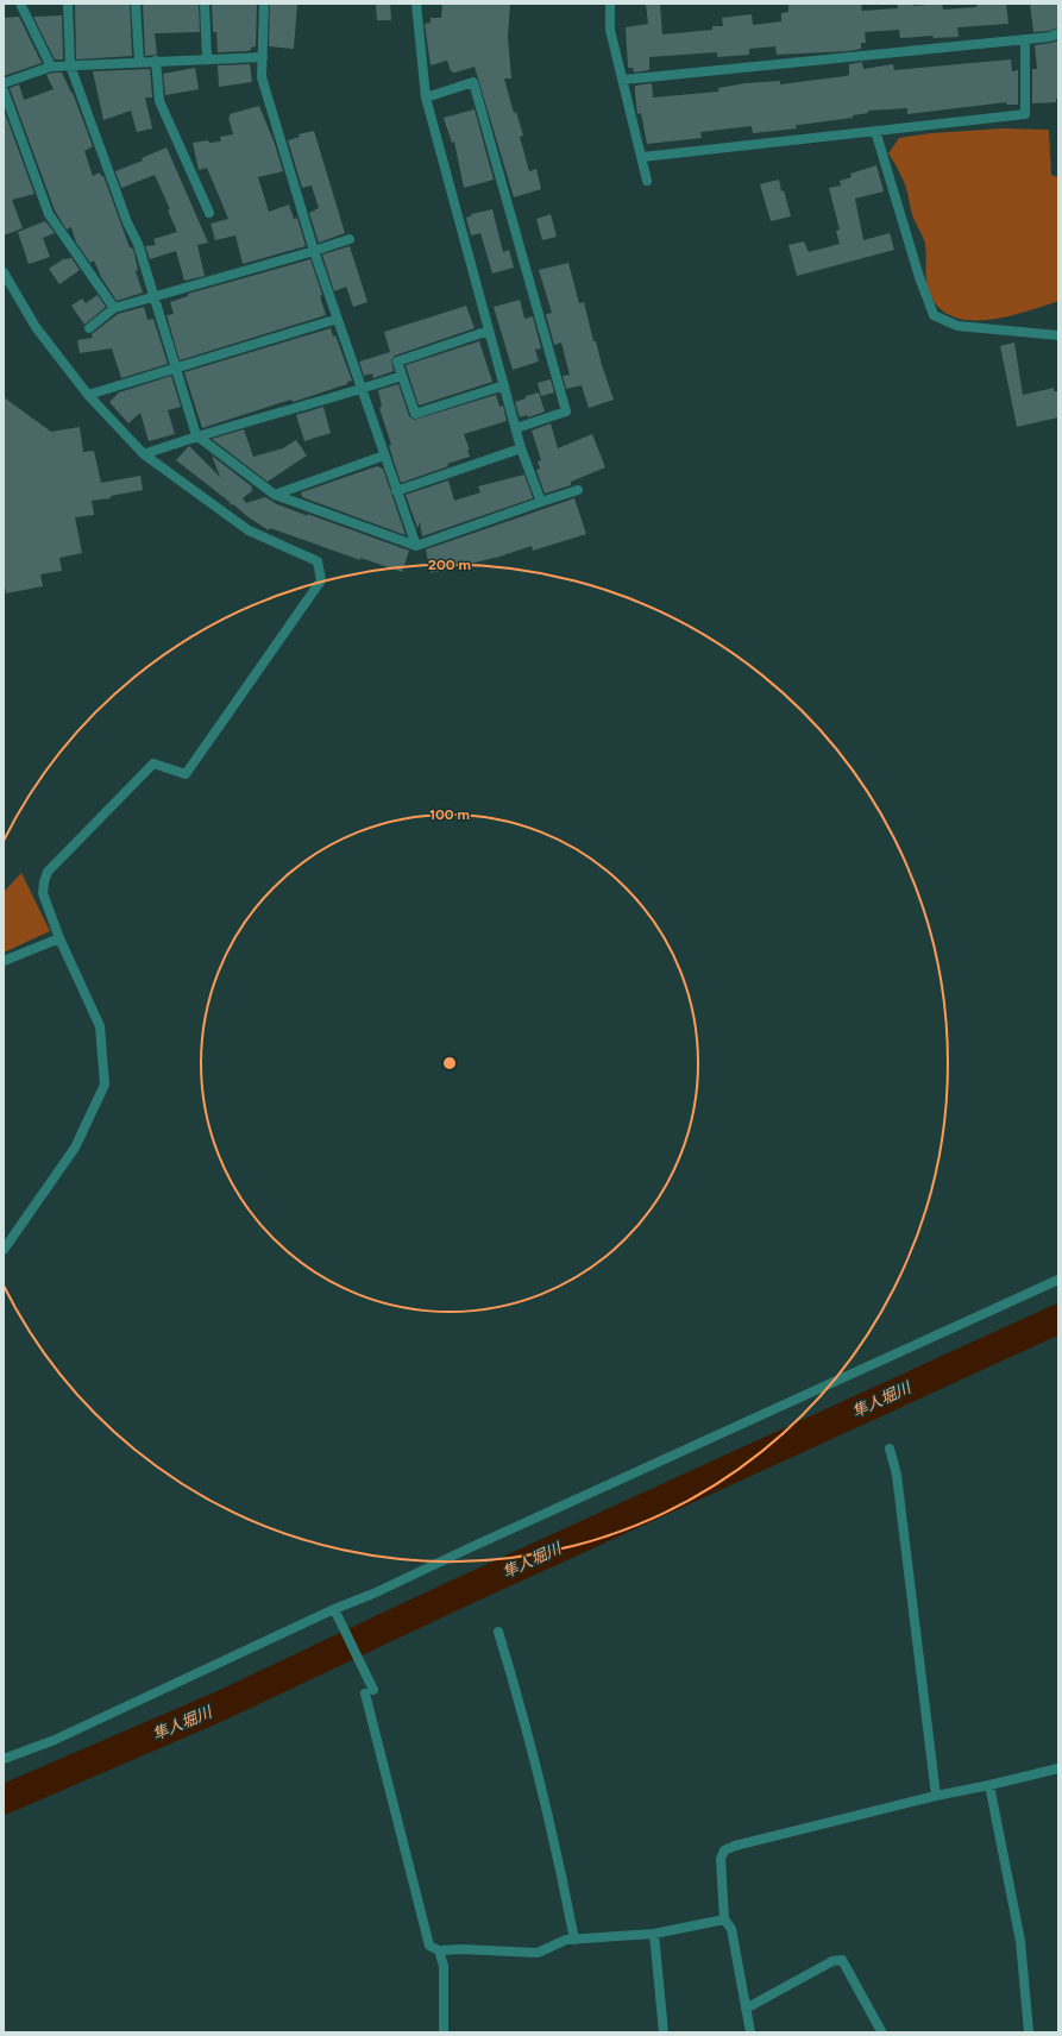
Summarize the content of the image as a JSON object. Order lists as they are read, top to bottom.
{
  "water": ["隼人堀川"],
  "rings": ["200 m", "100 m"]
}
